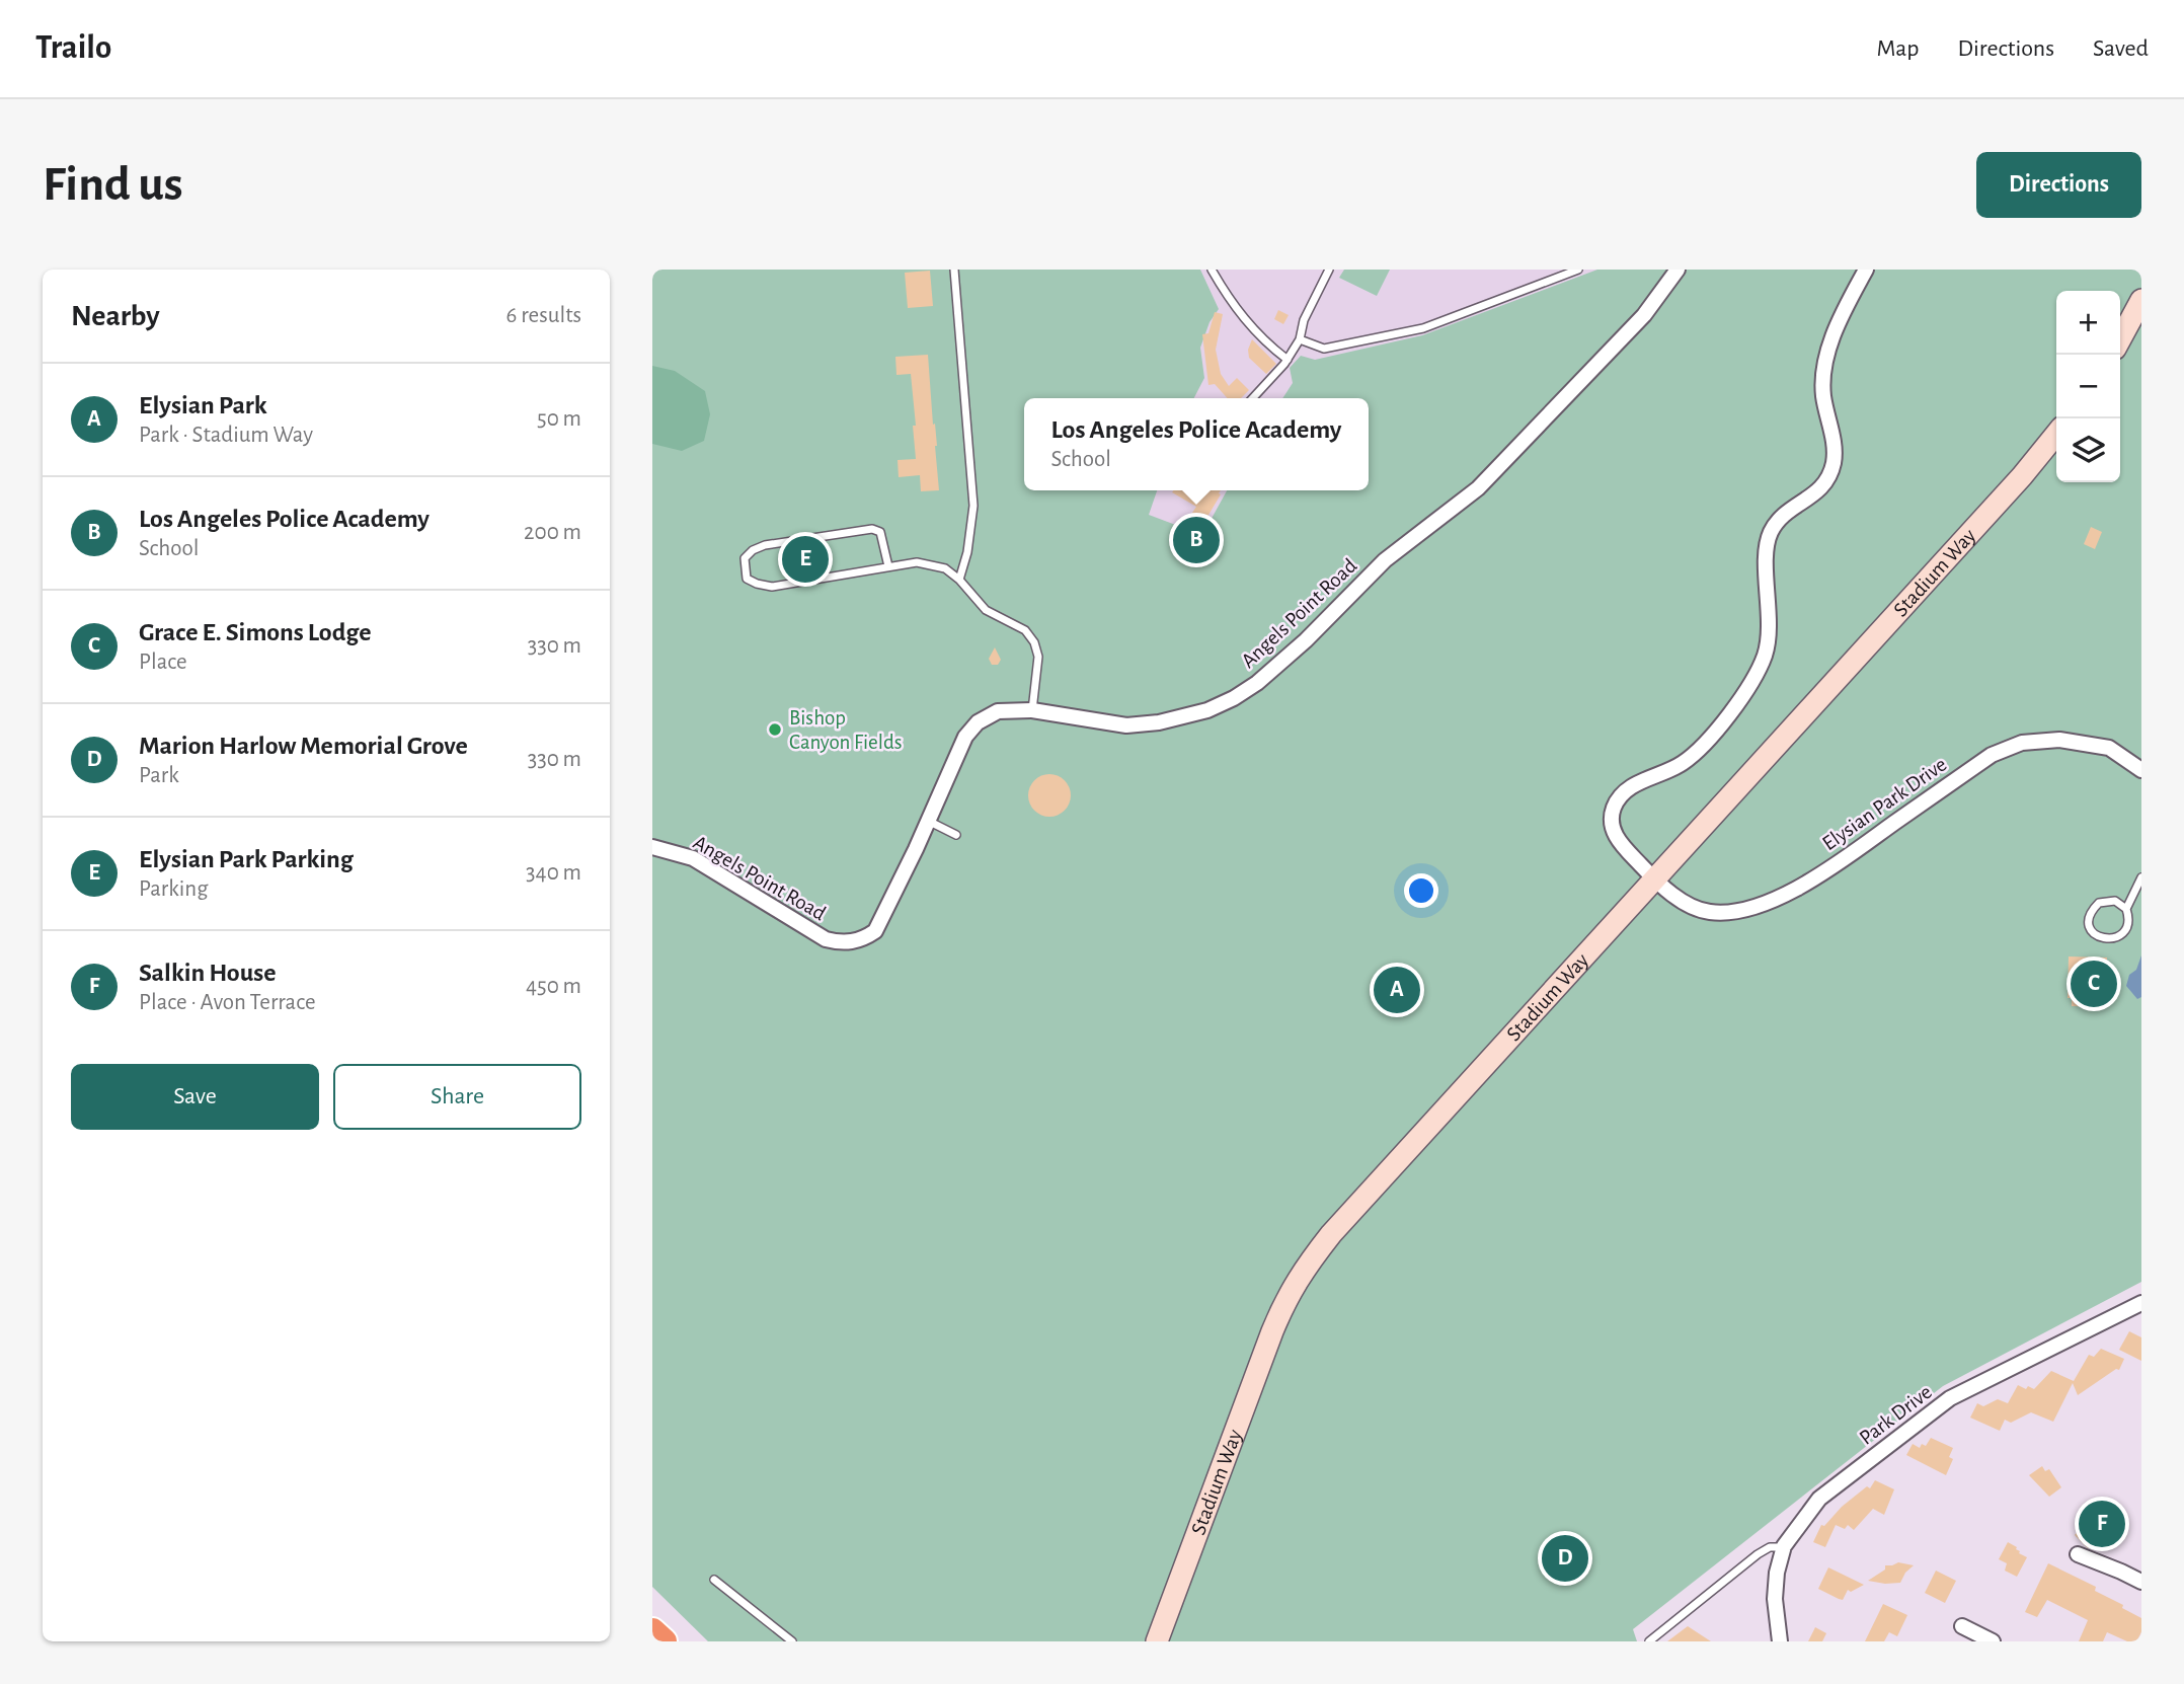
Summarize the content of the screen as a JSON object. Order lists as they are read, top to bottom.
{
  "streets": {
    "main road": ["Stadium Way"],
    "street": ["Angels Point Road", "Elysian Park Drive", "Park Drive"]
  },
  "crossings": [
    ["Stadium Way", "Elysian Park Drive"]
  ],
  "places": ["Bishop Canyon Fields"],
  "page": {
    "header": "Trailo",
    "nav": ["Map", "Directions", "Saved"],
    "buttons": [
      "Directions",
      ["Save", "Share"]
    ],
    "title": "Find us",
    "heading": ["Nearby", "6 results"],
    "map_buttons": ["+", "−"],
    "list": [
      {
        "mark": "A",
        "name": "Elysian Park",
        "note": "Park · Stadium Way",
        "value": "50 m"
      },
      {
        "mark": "B",
        "name": "Los Angeles Police Academy",
        "note": "School",
        "value": "200 m"
      },
      {
        "mark": "C",
        "name": "Grace E. Simons Lodge",
        "note": "Place",
        "value": "330 m"
      },
      {
        "mark": "D",
        "name": "Marion Harlow Memorial Grove",
        "note": "Park",
        "value": "330 m"
      },
      {
        "mark": "E",
        "name": "Elysian Park Parking",
        "note": "Parking",
        "value": "340 m"
      },
      {
        "mark": "F",
        "name": "Salkin House",
        "note": "Place · Avon Terrace",
        "value": "450 m"
      }
    ],
    "popup": ["Los Angeles Police Academy", "School"],
    "pins": [
      "B",
      "E",
      "C",
      "A",
      "F",
      "D"
    ]
  }
}
